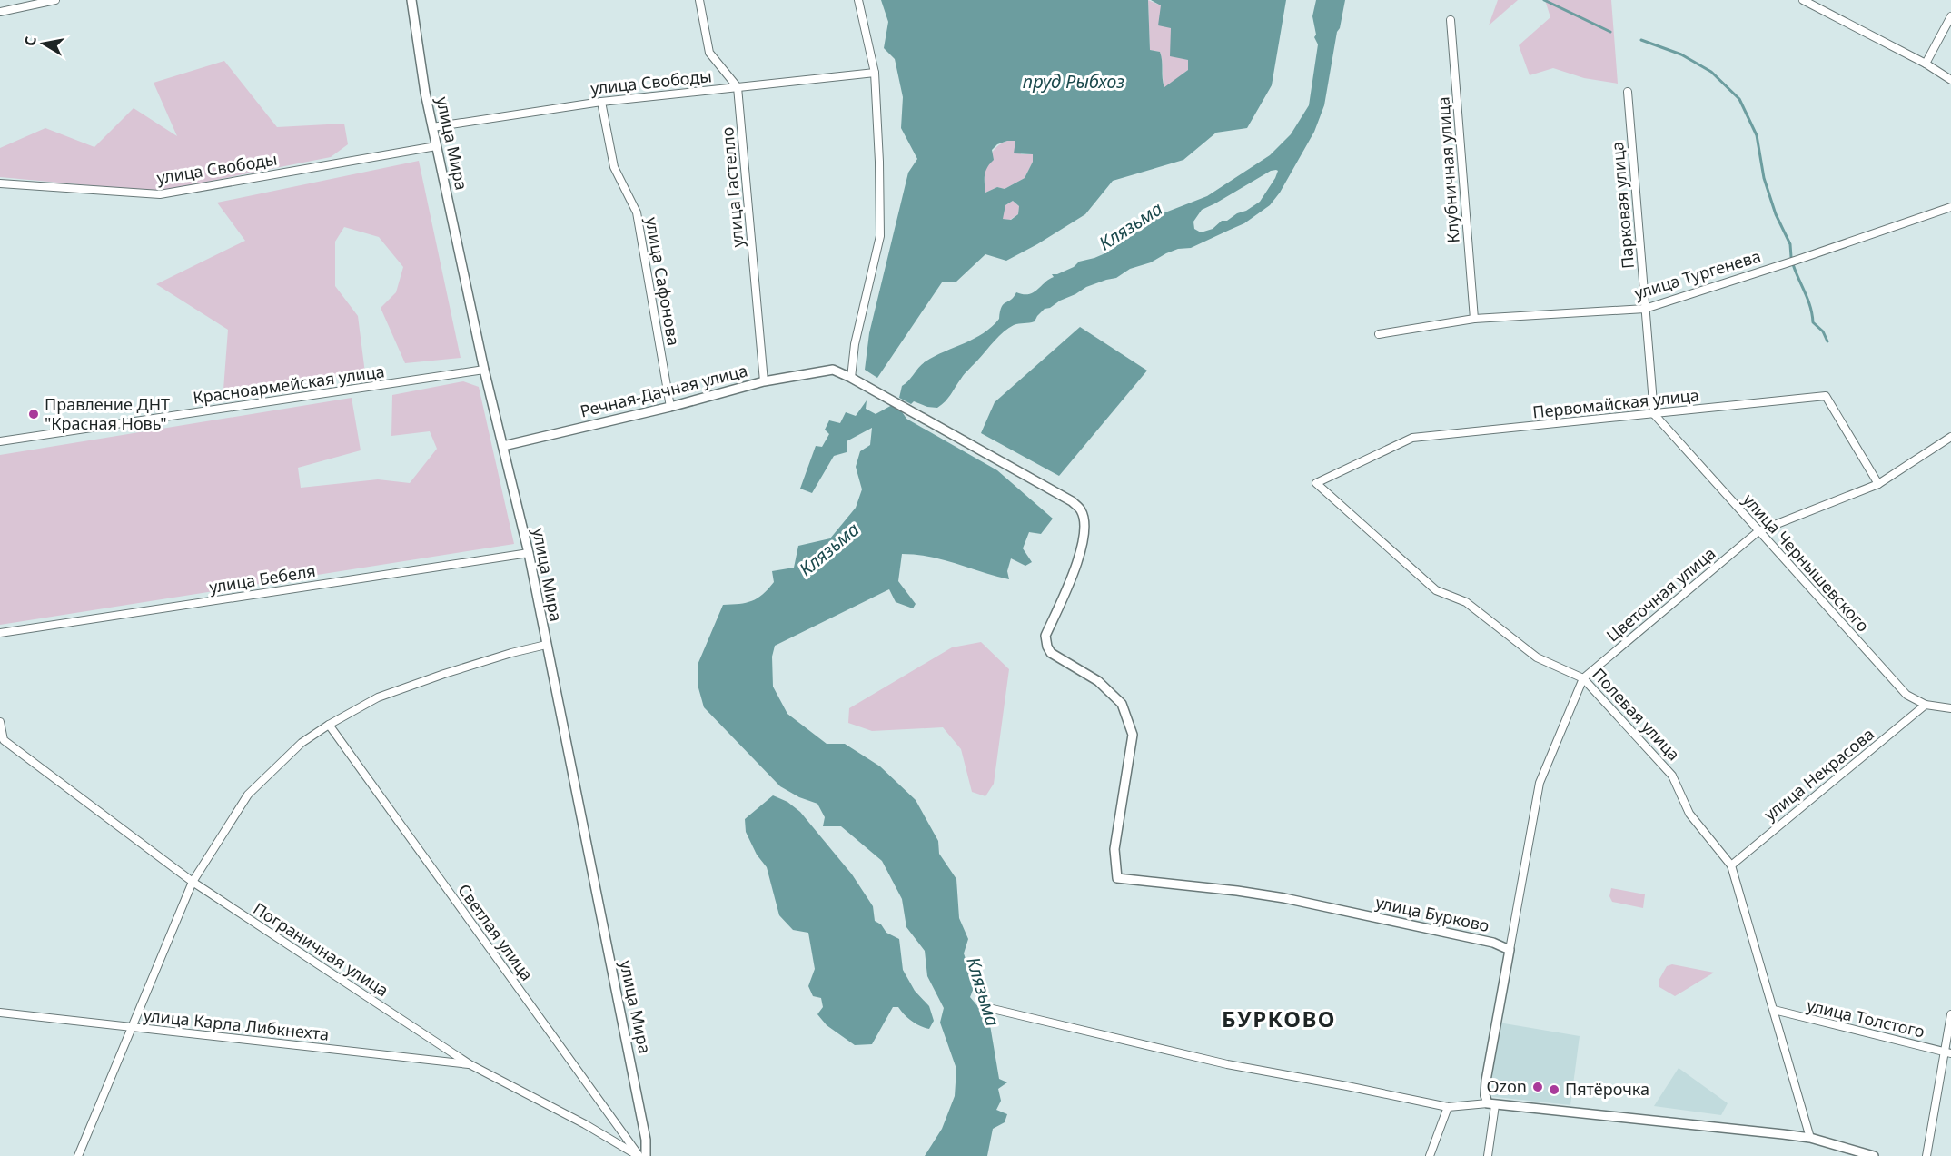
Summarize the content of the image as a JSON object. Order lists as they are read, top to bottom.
{
  "streets": {
    "street": [
      "улица Свободы",
      "улица Мира",
      "Клубничная улица",
      "улица Гастелло",
      "Парковая улица",
      "улица Тургенева",
      "улица Сафонова",
      "Красноармейская улица",
      "Речная-Дачная улица",
      "Первомайская улица",
      "улица Чернышевского",
      "улица Бебеля",
      "Цветочная улица",
      "Полевая улица",
      "улица Некрасова",
      "улица Бурково",
      "Светлая улица",
      "Пограничная улица",
      "улица Толстого",
      "улица Карла Либкнехта"
    ]
  },
  "crossings": [
    ["улица Свободы", "улица Мира"],
    ["улица Свободы", "улица Гастелло"],
    ["улица Свободы", "улица Сафонова"],
    ["улица Мира", "Красноармейская улица"],
    ["улица Мира", "Речная-Дачная улица"],
    ["улица Мира", "улица Бебеля"],
    ["Клубничная улица", "улица Тургенева"],
    ["улица Гастелло", "Речная-Дачная улица"],
    ["Парковая улица", "улица Тургенева"],
    ["Парковая улица", "Первомайская улица"],
    ["Парковая улица", "улица Чернышевского"],
    ["улица Сафонова", "Речная-Дачная улица"],
    ["Речная-Дачная улица", "улица Бурково"],
    ["Первомайская улица", "улица Чернышевского"],
    ["Первомайская улица", "Цветочная улица"],
    ["Первомайская улица", "Полевая улица"],
    ["улица Чернышевского", "Цветочная улица"],
    ["улица Чернышевского", "улица Некрасова"],
    ["Цветочная улица", "Полевая улица"],
    ["Цветочная улица", "улица Бурково"],
    ["Полевая улица", "улица Некрасова"],
    ["Полевая улица", "улица Толстого"],
    ["Светлая улица", "Пограничная улица"],
    ["Пограничная улица", "улица Карла Либкнехта"]
  ],
  "districts": ["БУРКОВО"],
  "water": ["пруд Рыбхоз", "Клязьма"],
  "places": ["Правление ДНТ \"Красная Новь\"", "Ozon", "Пятёрочка"],
  "north": "left"
}
